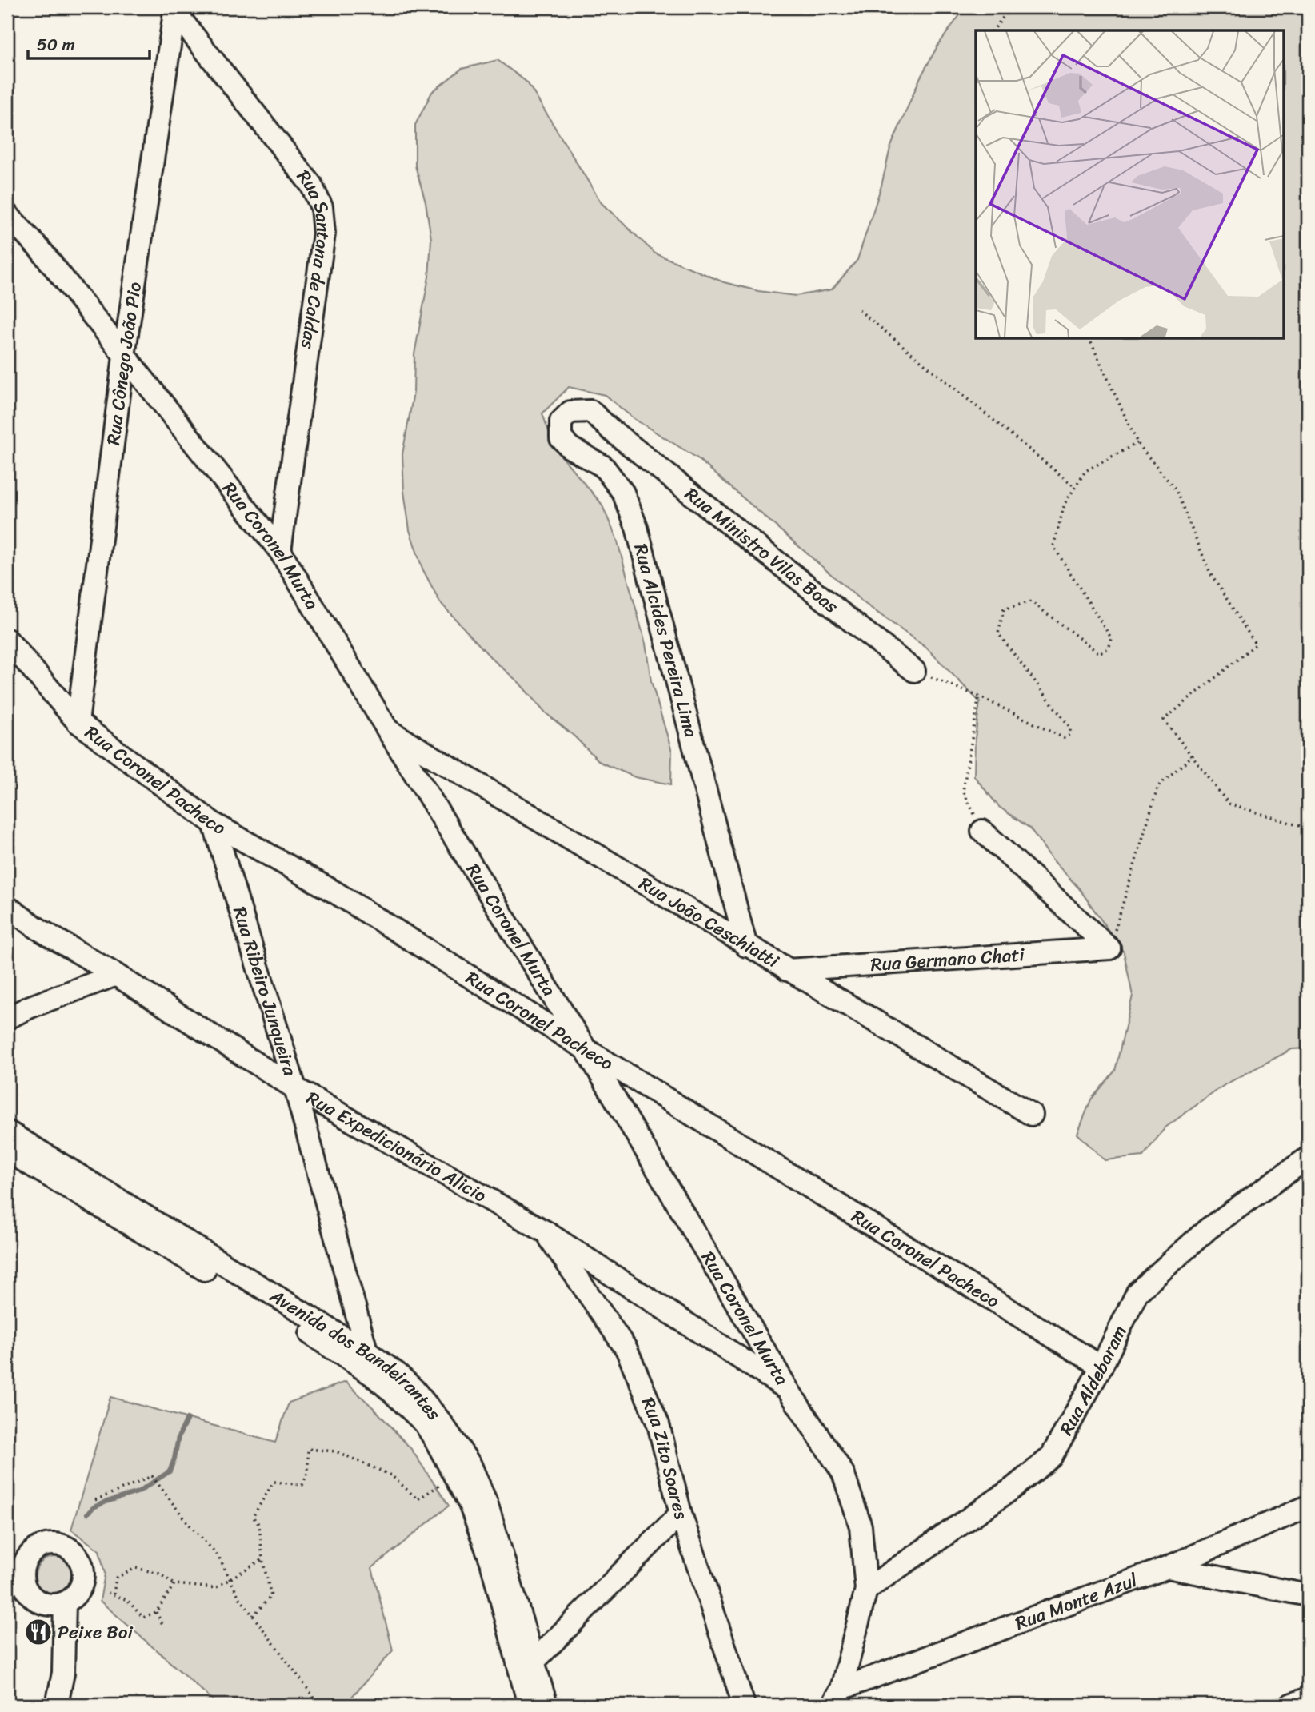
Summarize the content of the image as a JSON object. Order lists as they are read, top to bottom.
{
  "streets": {
    "street": [
      "Rua Santana de Caldas",
      "Rua Cônego João Pio",
      "Rua Coronel Murta",
      "Rua Ministro Vilas Boas",
      "Rua Alcides Pereira Lima",
      "Rua Coronel Pacheco",
      "Rua João Ceschiatti",
      "Rua Germano Chati",
      "Rua Ribeiro Junqueira",
      "Rua Expedicionário Alicio",
      "Avenida dos Bandeirantes",
      "Rua Aldebaram",
      "Rua Zito Soares",
      "Rua Monte Azul"
    ]
  },
  "crossings": [
    ["Rua Santana de Caldas", "Rua Cônego João Pio"],
    ["Rua Santana de Caldas", "Rua Coronel Murta"],
    ["Rua Cônego João Pio", "Rua Coronel Murta"],
    ["Rua Cônego João Pio", "Rua Coronel Pacheco"],
    ["Rua Coronel Murta", "Rua Coronel Pacheco"],
    ["Rua Coronel Murta", "Rua João Ceschiatti"],
    ["Rua Coronel Murta", "Rua Expedicionário Alicio"],
    ["Rua Coronel Murta", "Rua Aldebaram"],
    ["Rua Coronel Murta", "Rua Monte Azul"],
    ["Rua Ministro Vilas Boas", "Rua Alcides Pereira Lima"],
    ["Rua Alcides Pereira Lima", "Rua João Ceschiatti"],
    ["Rua Coronel Pacheco", "Rua Ribeiro Junqueira"],
    ["Rua Coronel Pacheco", "Rua Aldebaram"],
    ["Rua João Ceschiatti", "Rua Germano Chati"],
    ["Rua Ribeiro Junqueira", "Rua Expedicionário Alicio"],
    ["Rua Ribeiro Junqueira", "Avenida dos Bandeirantes"],
    ["Rua Expedicionário Alicio", "Rua Zito Soares"]
  ],
  "places": {
    "restaurant": ["Peixe Boi"]
  },
  "scale_bar": "50 m"
}
